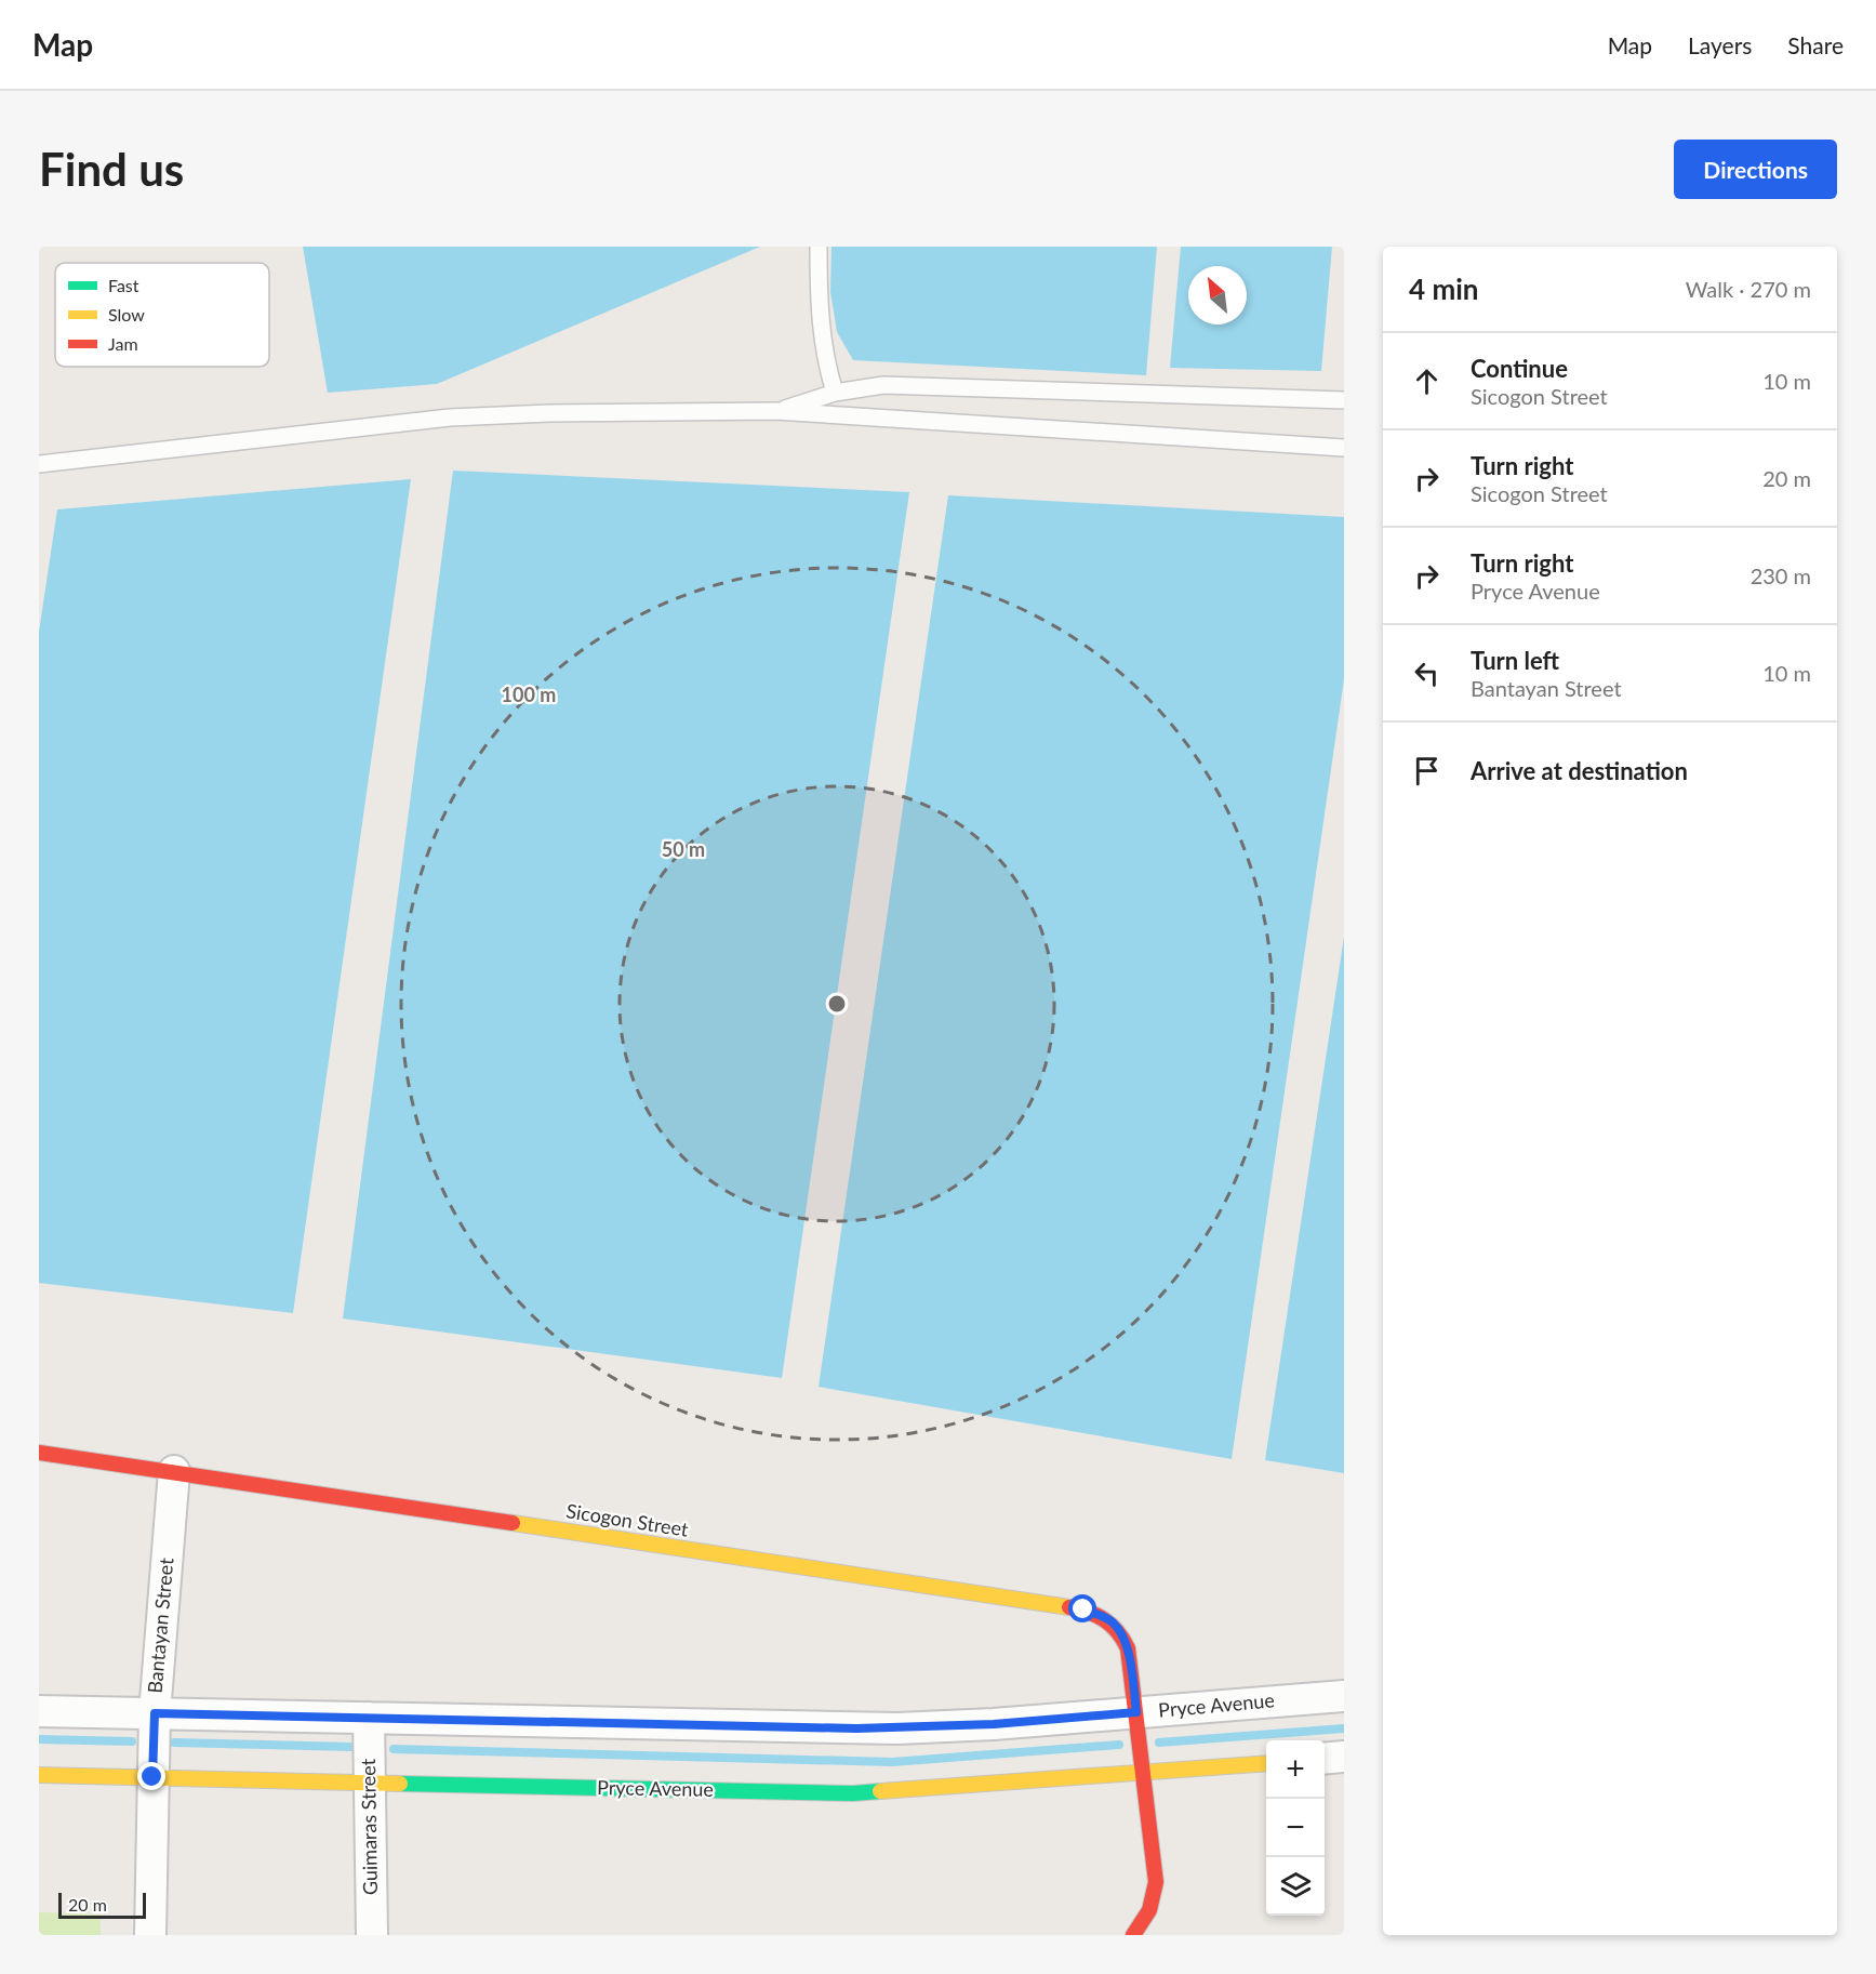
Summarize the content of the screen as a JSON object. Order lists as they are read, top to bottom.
{
  "streets": {
    "street": [
      "Sicogon Street",
      "Bantayan Street",
      "Pryce Avenue",
      "Guimaras Street"
    ]
  },
  "crossings": [
    ["Sicogon Street", "Bantayan Street"],
    ["Sicogon Street", "Pryce Avenue"],
    ["Bantayan Street", "Pryce Avenue"],
    ["Pryce Avenue", "Guimaras Street"]
  ],
  "legend": ["Fast", "Slow", "Jam"],
  "scale_bar": "20 m",
  "north": "top left",
  "page": {
    "header": "Map",
    "nav": ["Map", "Layers", "Share"],
    "buttons": "Directions",
    "title": "Find us",
    "heading": ["4 min", "Walk · 270 m"],
    "list": [
      ["Continue", "Sicogon Street", "10 m"],
      ["Turn right", "Sicogon Street", "20 m"],
      ["Turn right", "Pryce Avenue", "230 m"],
      ["Turn left", "Bantayan Street", "10 m"],
      "Arrive at destination"
    ],
    "map_buttons": ["+", "−"],
    "scale": "20 m"
  },
  "rings": ["100 m", "50 m"]
}
